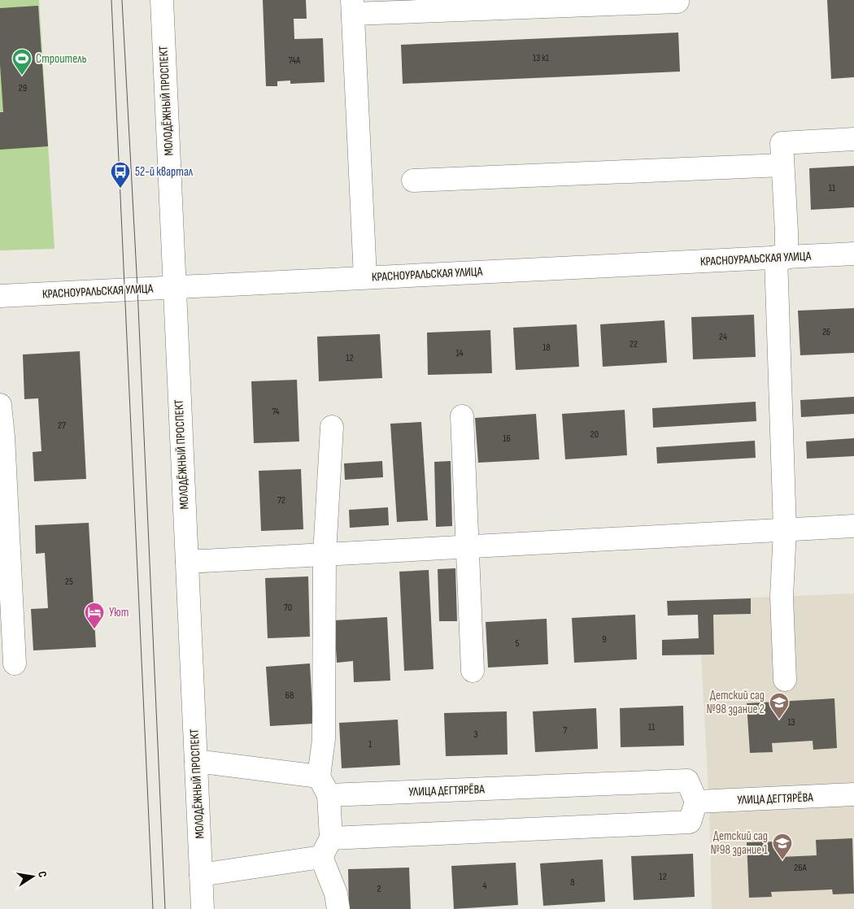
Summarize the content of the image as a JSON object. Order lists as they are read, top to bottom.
{
  "streets": {
    "street": ["МОЛОДЁЖНЫЙ ПРОСПЕКТ", "КРАСНОУРАЛЬСКАЯ УЛИЦА", "УЛИЦА ДЕГТЯРЁВА"]
  },
  "crossings": [
    ["МОЛОДЁЖНЫЙ ПРОСПЕКТ", "КРАСНОУРАЛЬСКАЯ УЛИЦА"],
    ["МОЛОДЁЖНЫЙ ПРОСПЕКТ", "УЛИЦА ДЕГТЯРЁВА"]
  ],
  "places": {
    "sports": ["Строитель"],
    "bus stop": ["52-й квартал"],
    "hotel": ["Уют"],
    "school or university": ["Детский сад №98 здание 2", "Детский сад №98 здание 1"]
  },
  "house_numbers": [
    "13 к1",
    "74А",
    "29",
    "11",
    "26",
    "24",
    "22",
    "18",
    "14",
    "12",
    "74",
    "27",
    "20",
    "16",
    "72",
    "25",
    "70",
    "9",
    "5",
    "68",
    "13",
    "11",
    "7",
    "3",
    "1",
    "26А",
    "12",
    "8",
    "4",
    "2"
  ],
  "north": "right"
}
